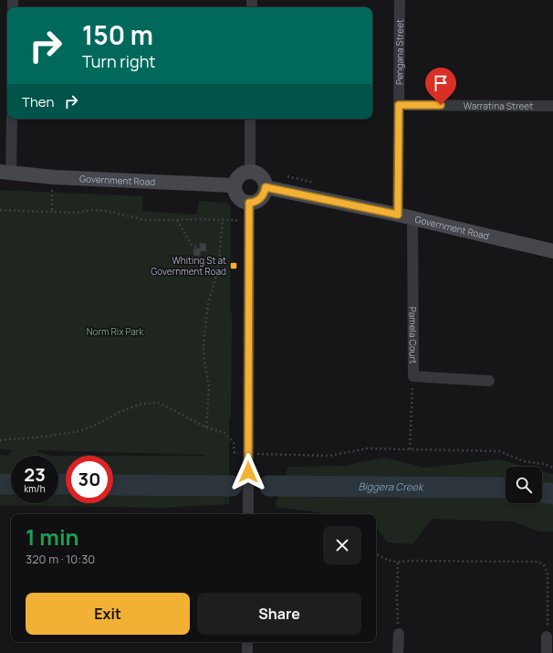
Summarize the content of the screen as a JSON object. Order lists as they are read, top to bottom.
{
  "streets": {
    "main road": ["Government Road"],
    "street": ["Pengana Street", "Warratina Street", "Pamela Court"]
  },
  "crossings": [
    ["Pengana Street", "Warratina Street"],
    ["Pengana Street", "Government Road"],
    ["Government Road", "Pamela Court"]
  ],
  "water": ["Biggera Creek"],
  "parks": ["Norm Rix Park"],
  "places": {
    "transit": ["Whiting St at Government Road"]
  },
  "page": {
    "turn": ["150 m", "Turn right"],
    "then": "Then",
    "speed": "23 km/h",
    "limit": "30",
    "heading": ["1 min", "320 m · 10:30"],
    "buttons": ["Exit", "Share"]
  }
}
